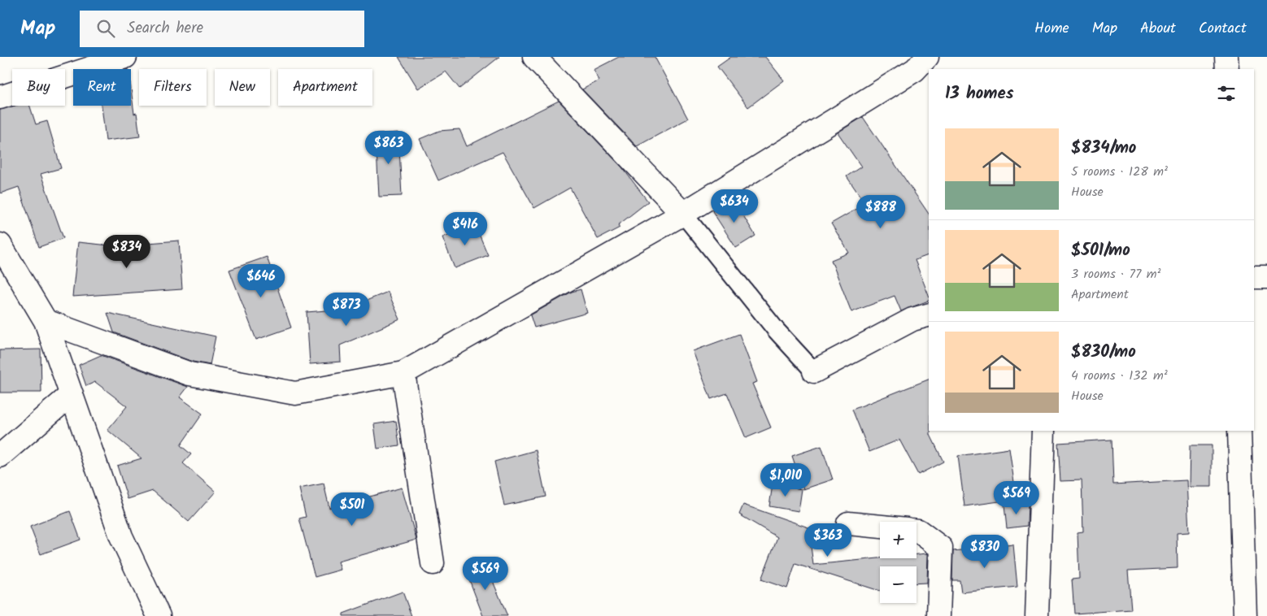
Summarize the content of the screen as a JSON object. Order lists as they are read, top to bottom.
{
  "page": {
    "header": "Map",
    "search": "Search here",
    "nav": [
      "Home",
      "Map",
      "About",
      "Contact"
    ],
    "chip": [
      "Buy",
      "Rent",
      "Filters",
      "New",
      "Apartment"
    ],
    "heading": "13 homes",
    "list": [
      {
        "name": "$834/mo",
        "note": "5 rooms · 128 m² · House"
      },
      {
        "name": "$501/mo",
        "note": "3 rooms · 77 m² · Apartment"
      },
      {
        "name": "$830/mo",
        "note": "4 rooms · 132 m² · House"
      }
    ],
    "price": [
      "$863",
      "$634",
      "$888",
      "$416",
      "$834",
      "$646",
      "$873",
      "$1,010",
      "$569",
      "$501",
      "$363",
      "$830",
      "$569"
    ],
    "map_buttons": ["+", "−"]
  }
}
